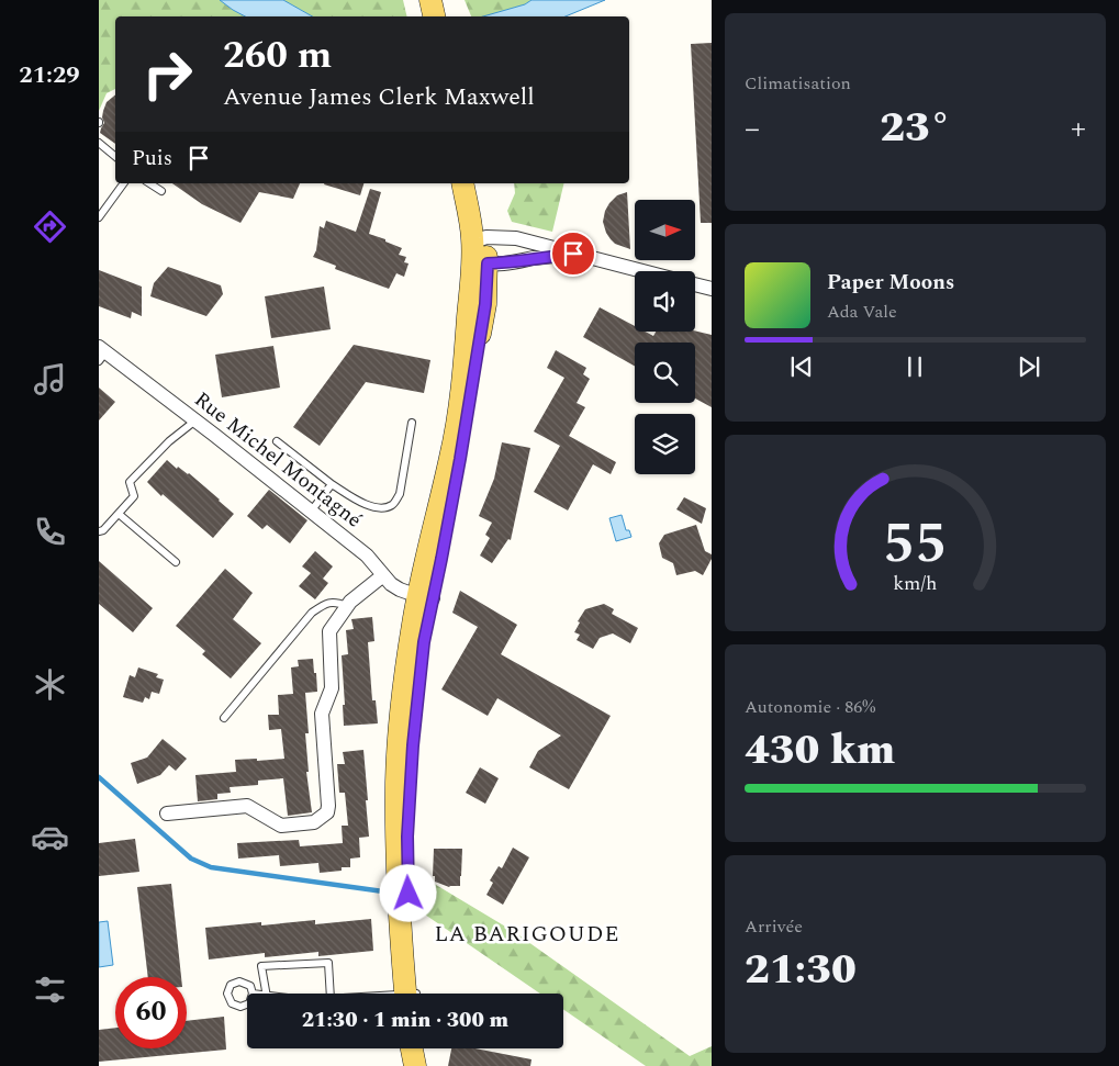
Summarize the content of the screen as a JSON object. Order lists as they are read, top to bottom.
{
  "streets": {
    "street": ["Rue Michel Montagné"]
  },
  "districts": ["LA BARIGOUDE"],
  "north": "right",
  "page": {
    "tabs": "21:29",
    "tile": [
      "Climatisation",
      ["Autonomie · 86%", "430 km"],
      ["Arrivée", "21:30"]
    ],
    "turn": ["260 m", "Avenue James Clerk Maxwell"],
    "heat": ["−", "23°", "+"],
    "then": "Puis",
    "song": ["Paper Moons", "Ada Vale"],
    "limit": "60",
    "trip": "21:30 · 1 min · 300 m",
    "gauge": ["55", "km/h"]
  }
}
